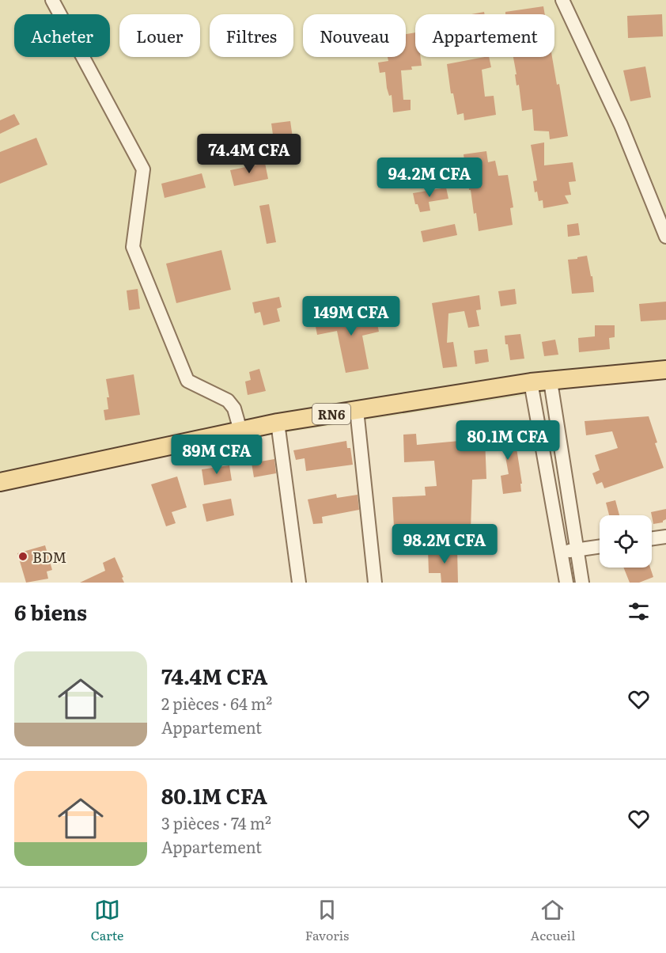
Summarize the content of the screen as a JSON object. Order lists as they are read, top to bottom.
{
  "streets": {
    "main road": ["RN6"]
  },
  "places": ["BDM"],
  "page": {
    "chip": [
      "Acheter",
      "Louer",
      "Filtres",
      "Nouveau",
      "Appartement"
    ],
    "price": [
      "74.4M CFA",
      "94.2M CFA",
      "149M CFA",
      "80.1M CFA",
      "89M CFA",
      "98.2M CFA"
    ],
    "heading": "6 biens",
    "list": [
      {
        "name": "74.4M CFA",
        "note": "2 pièces · 64 m² · Appartement"
      },
      {
        "name": "80.1M CFA",
        "note": "3 pièces · 74 m² · Appartement"
      }
    ],
    "tabs": ["Carte", "Favoris", "Accueil"]
  }
}
